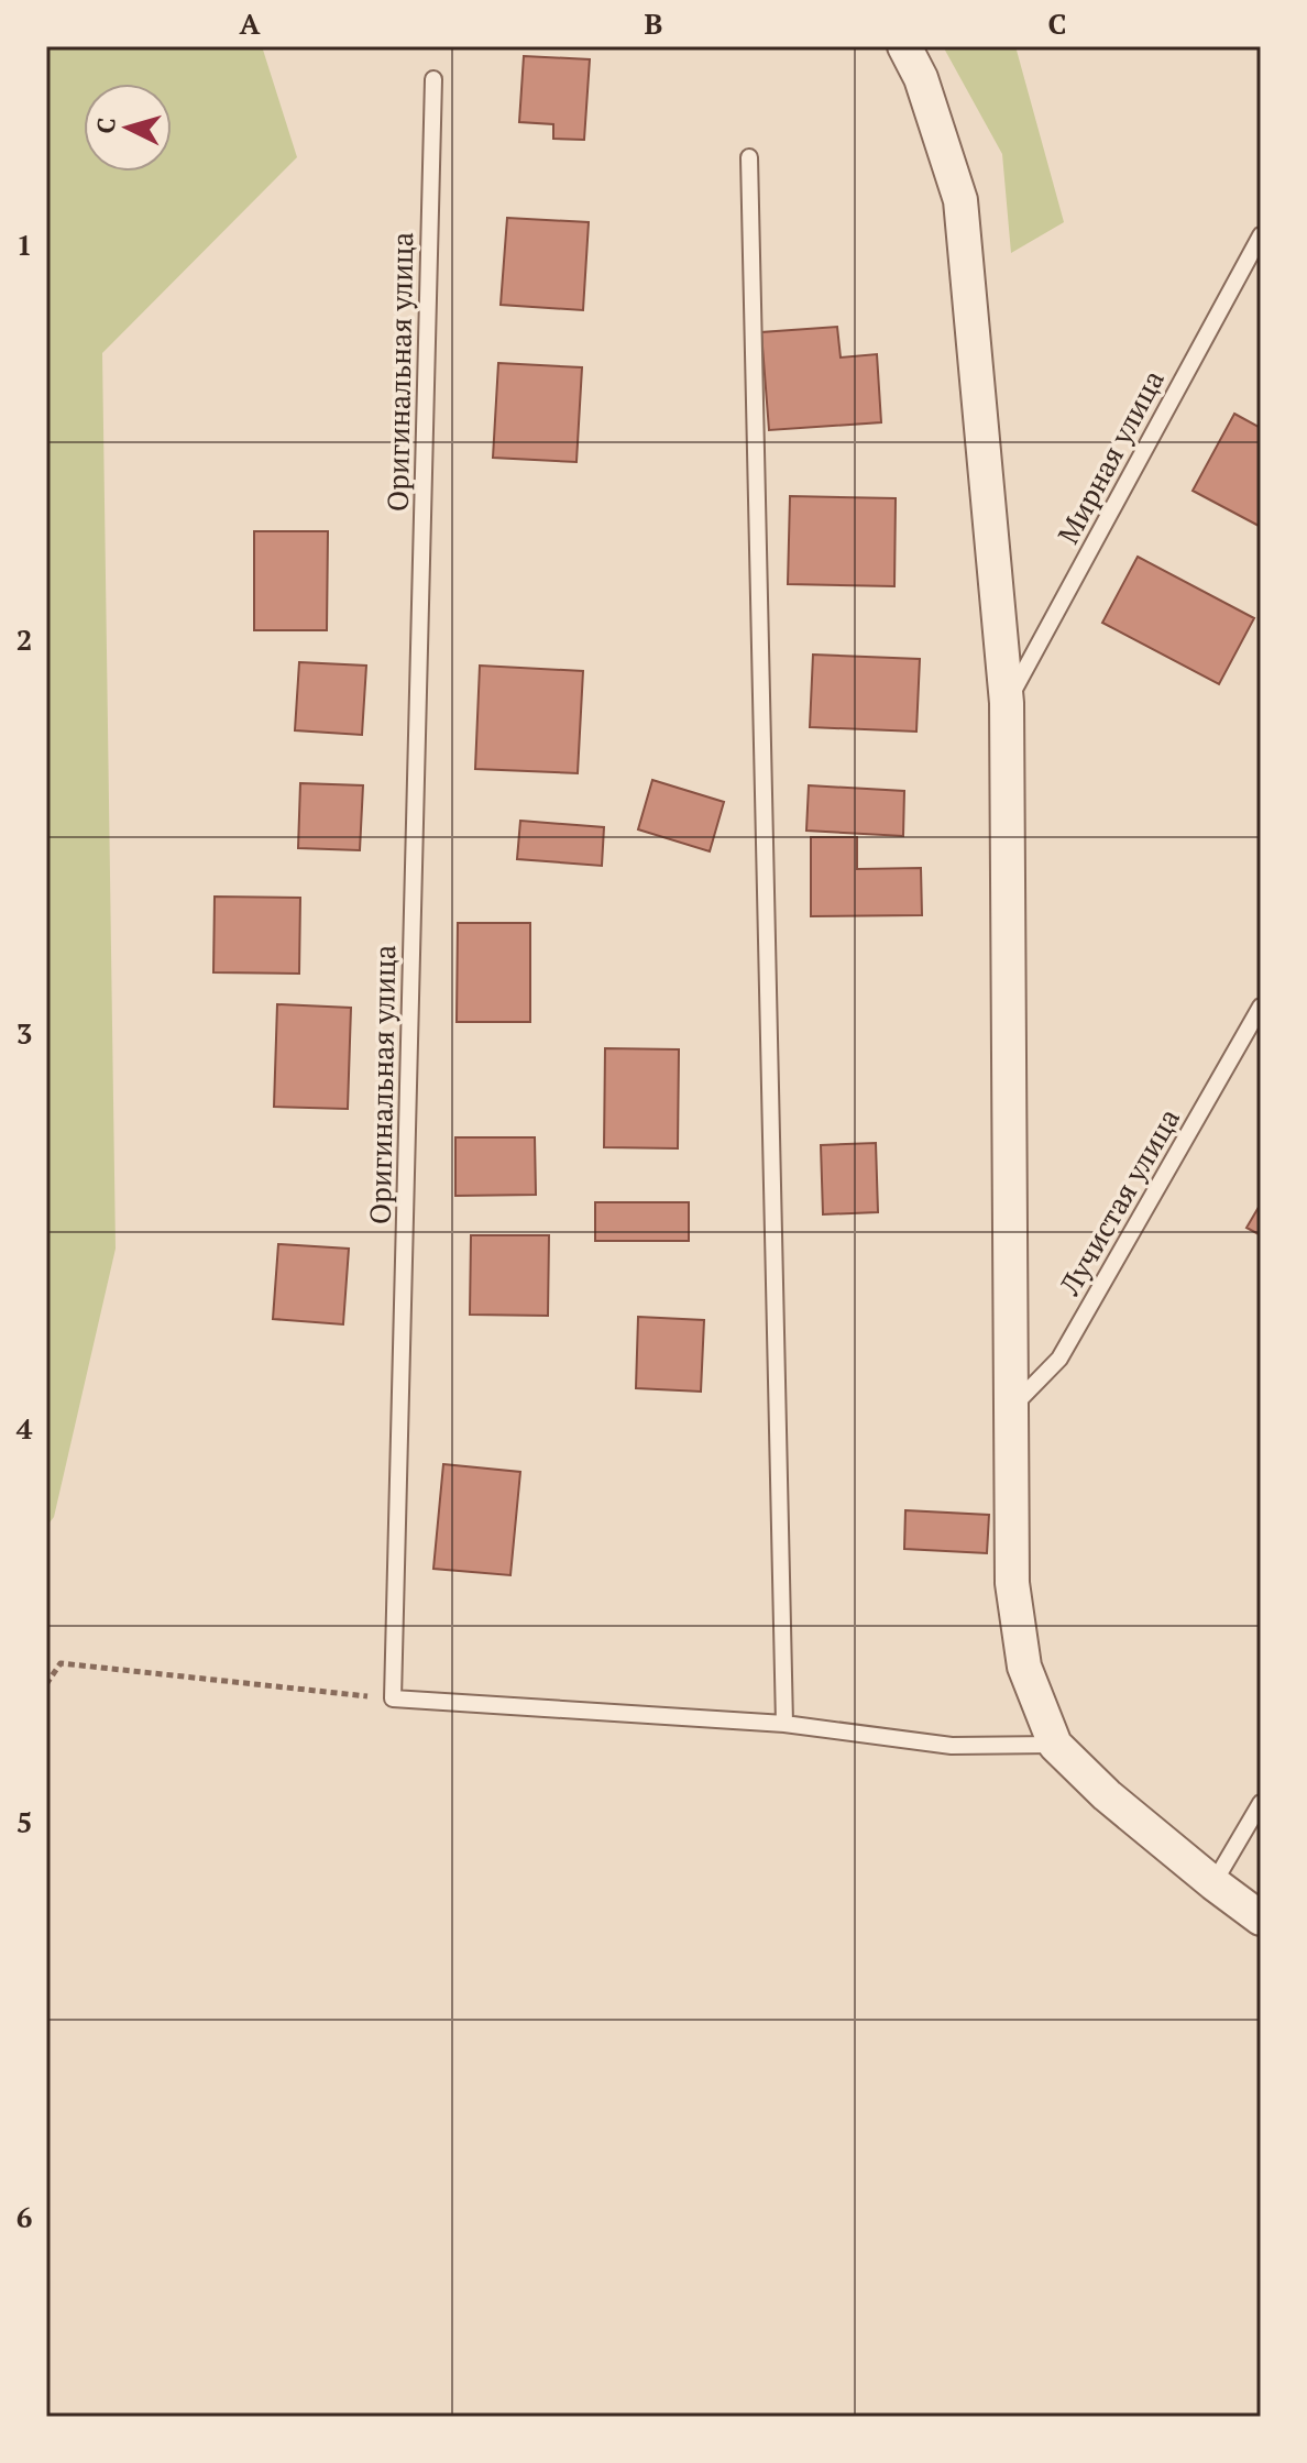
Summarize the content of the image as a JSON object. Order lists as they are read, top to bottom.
{
  "streets": {
    "lane": ["Оригинальная улица", "Мирная улица", "Лучистая улица"]
  },
  "north": "left",
  "grid": {
    "columns": ["A", "B", "C"],
    "rows": [
      "1",
      "2",
      "3",
      "4",
      "5",
      "6"
    ]
  }
}
